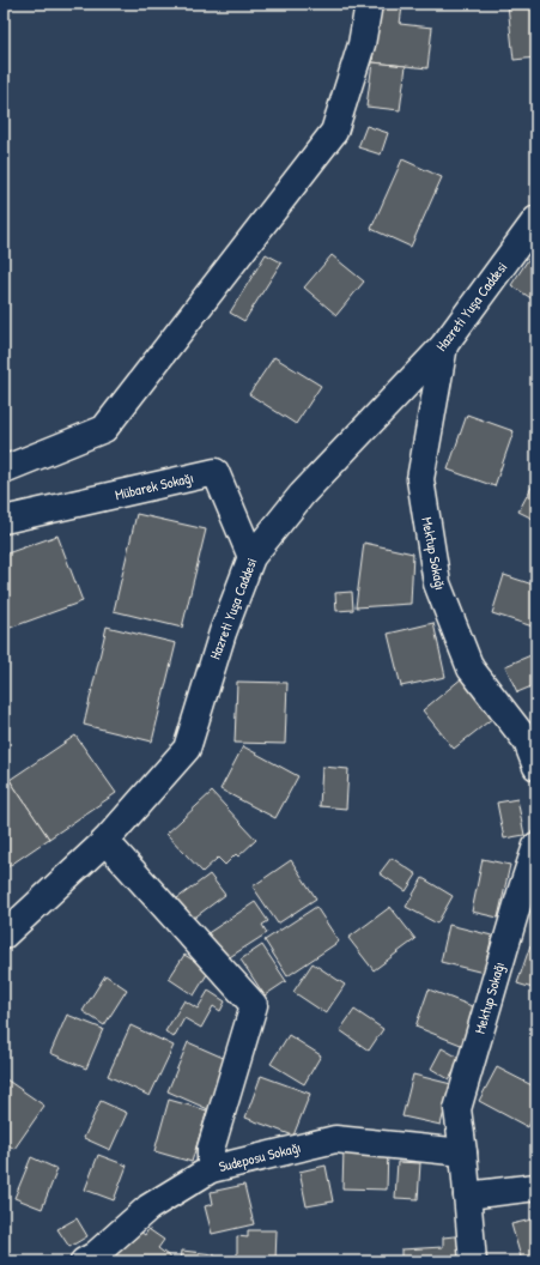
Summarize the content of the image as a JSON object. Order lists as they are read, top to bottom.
{
  "streets": {
    "street": [
      "Hazreti Yuşa Caddesi",
      "Mübarek Sokağı",
      "Mektup Sokağı",
      "Sudeposu Sokağı"
    ]
  },
  "crossings": [
    ["Hazreti Yuşa Caddesi", "Mübarek Sokağı"],
    ["Hazreti Yuşa Caddesi", "Mektup Sokağı"],
    ["Mektup Sokağı", "Sudeposu Sokağı"]
  ]
}
